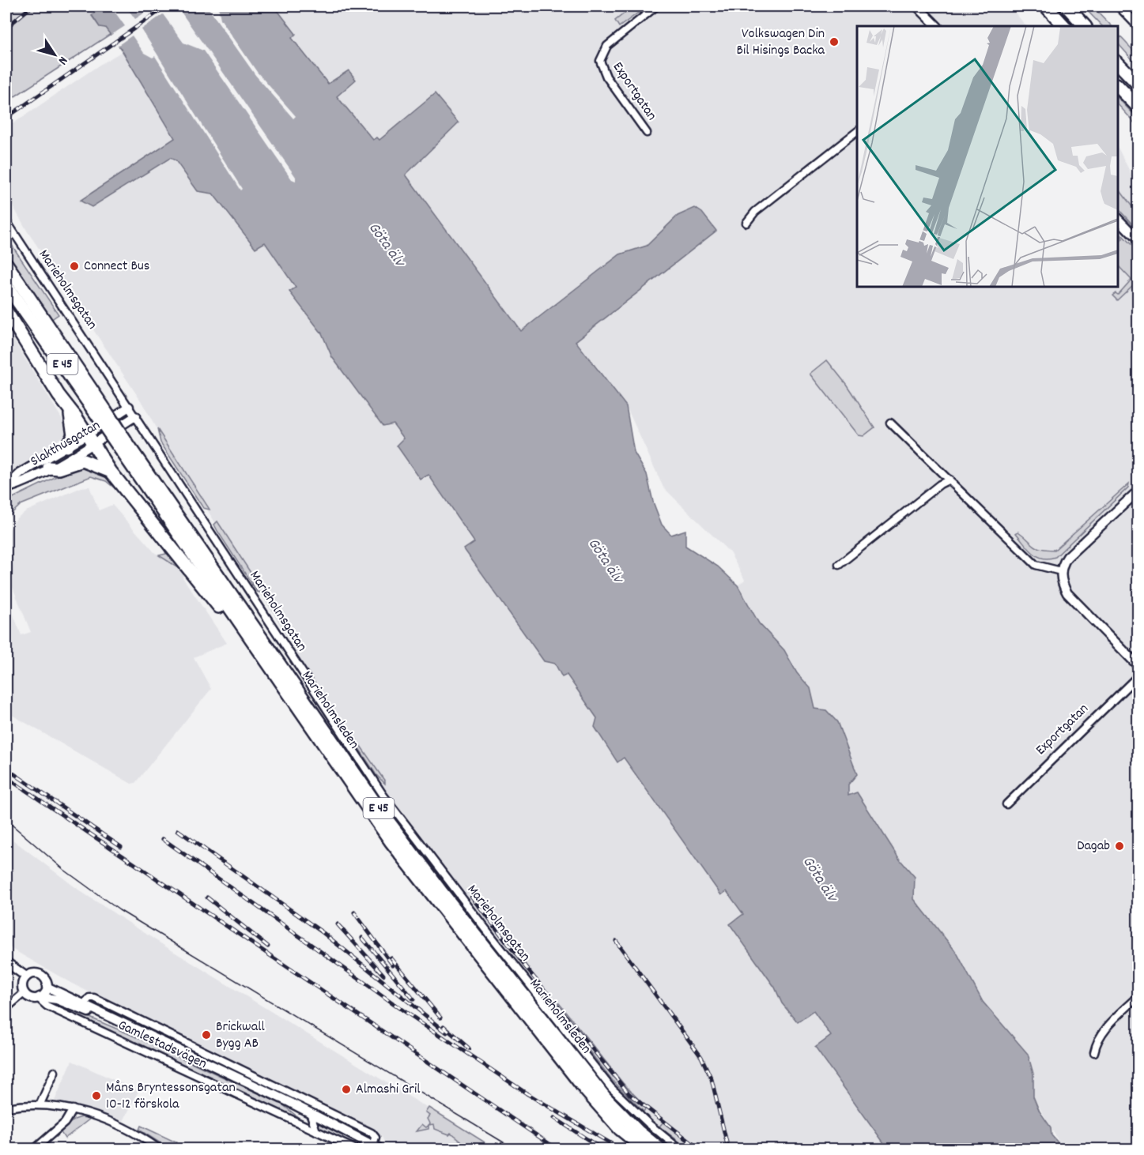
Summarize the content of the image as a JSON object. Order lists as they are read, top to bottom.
{
  "streets": {
    "highway": ["E 45", "Marieholmsleden"],
    "street": [
      "Exportgatan",
      "Marieholmsgatan",
      "Slakthusgatan",
      "Gamlestadsvägen"
    ]
  },
  "crossings": [
    ["Marieholmsgatan", "Slakthusgatan"]
  ],
  "water": ["Göta älv"],
  "places": [
    "Volkswagen Din Bil Hisings Backa",
    "Connect Bus",
    "Dagab",
    "Brickwall Bygg AB",
    "Almashi Gril",
    "Måns Bryntessonsgatan 10-12 förskola"
  ],
  "north": "bottom right"
}
